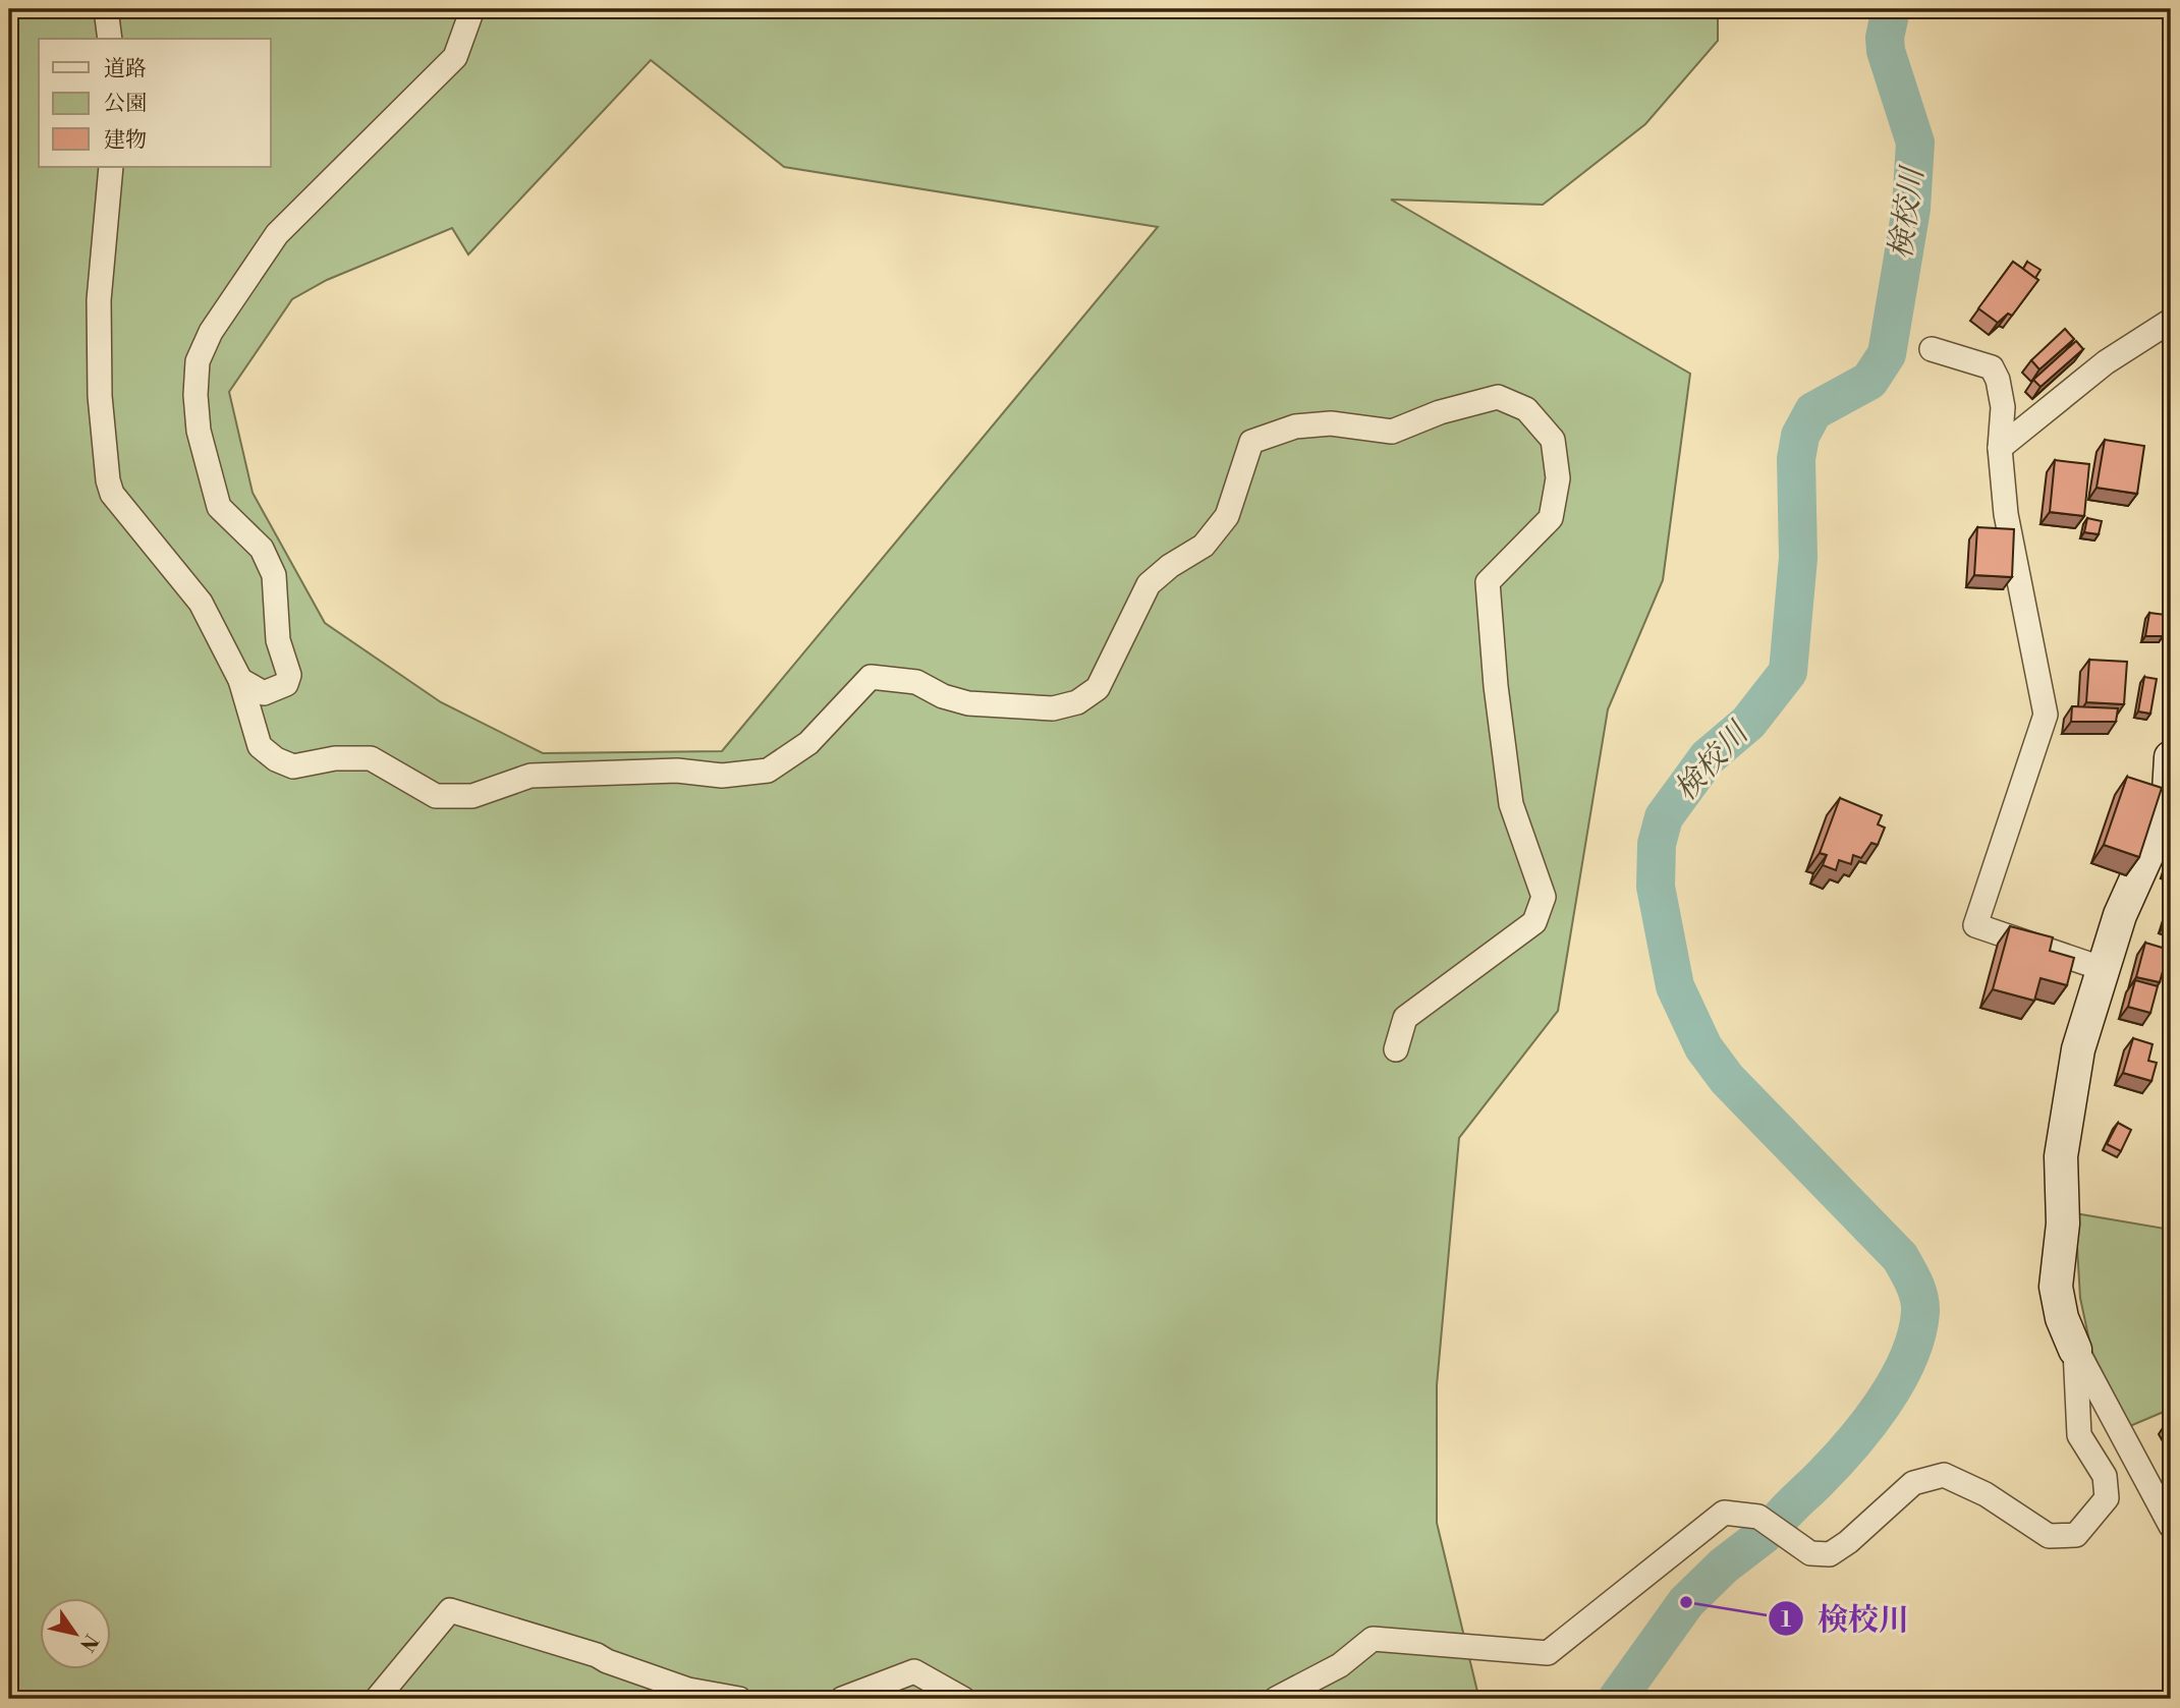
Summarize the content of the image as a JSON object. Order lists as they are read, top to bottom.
{
  "water": ["検校川"],
  "places": ["検校川"],
  "legend": ["道路", "公園", "建物"],
  "north": "bottom right"
}
